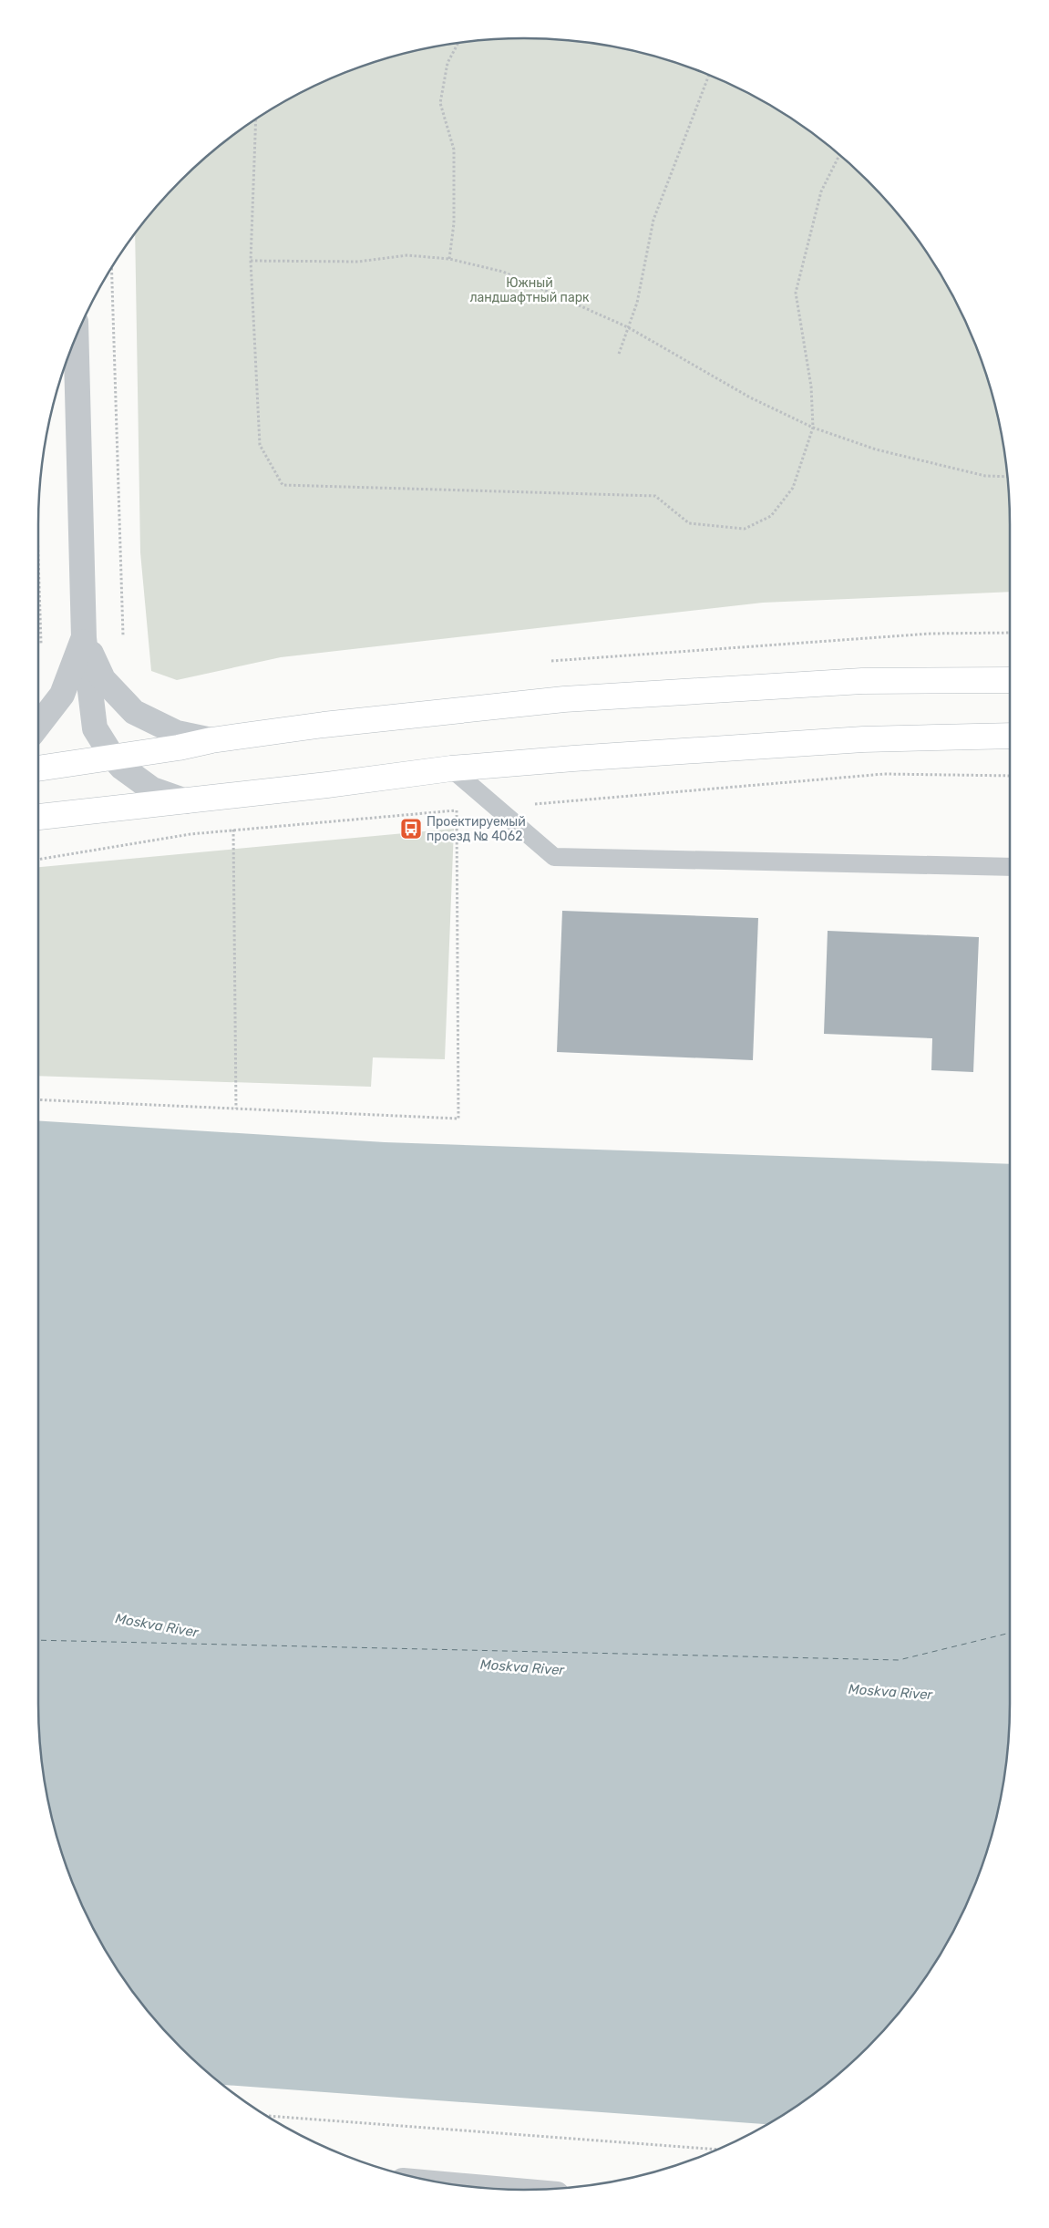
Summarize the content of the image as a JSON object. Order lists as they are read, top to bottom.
{
  "water": ["Moskva River"],
  "parks": ["Южный ландшафтный парк"],
  "places": {
    "bus stop": ["Проектируемый проезд № 4062"]
  }
}
